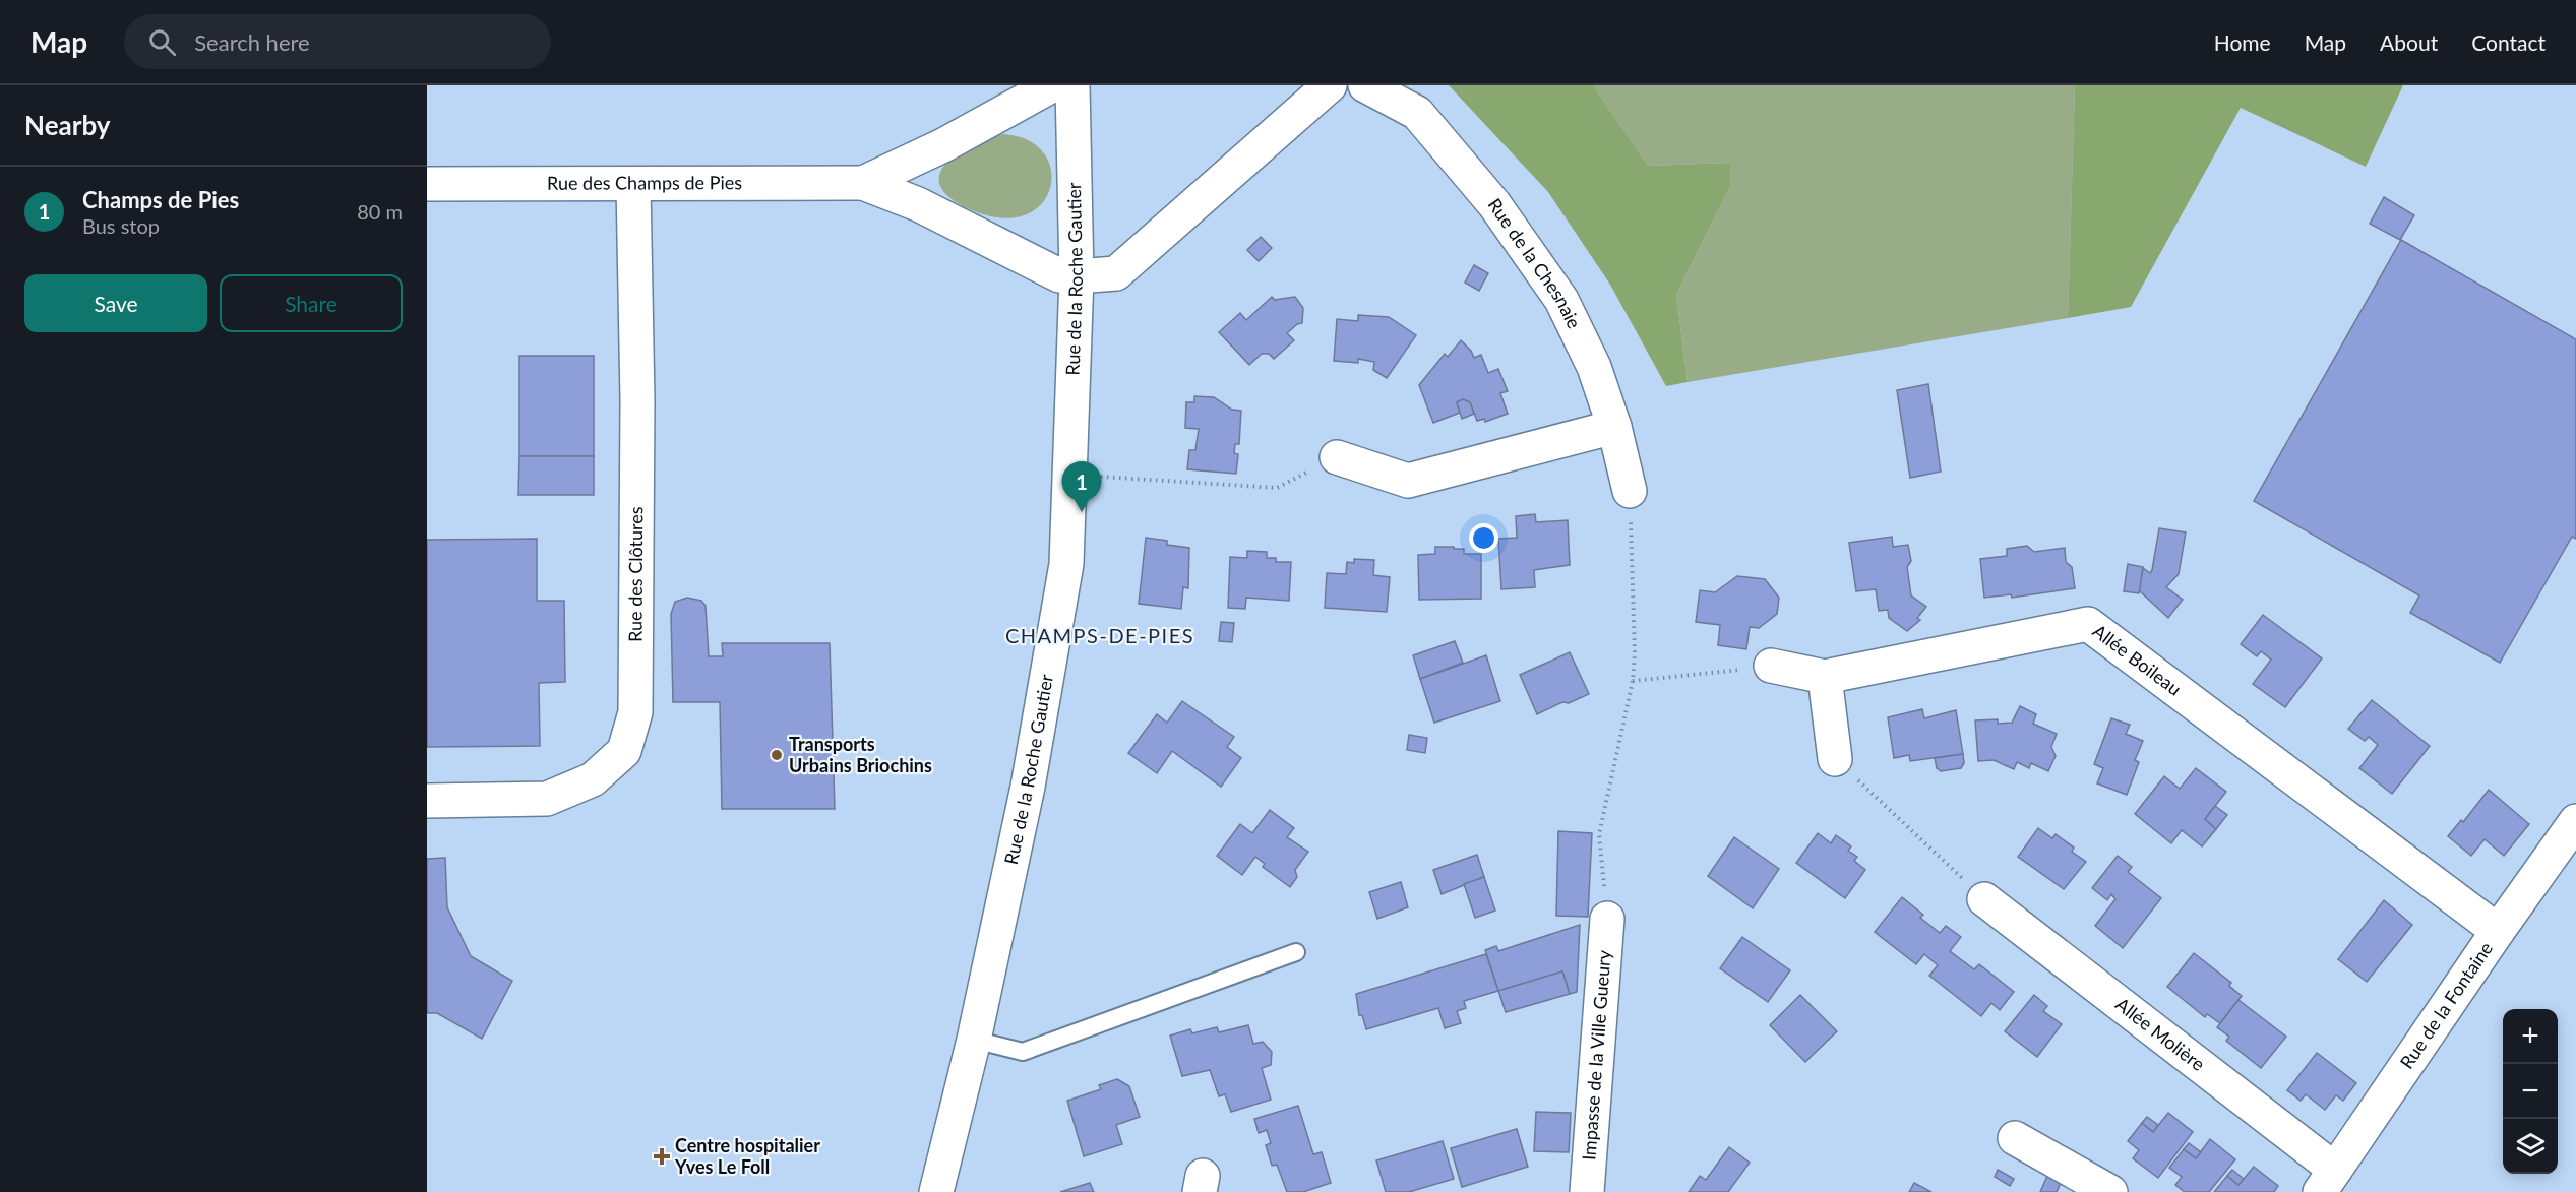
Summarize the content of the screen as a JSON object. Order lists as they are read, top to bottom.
{
  "streets": {
    "street": [
      "Rue des Champs de Pies",
      "Rue de la Chesnaie",
      "Rue de la Roche Gautier",
      "Rue des Clôtures",
      "Allée Boileau",
      "Rue de la Fontaine",
      "Allée Molière",
      "Impasse de la Ville Gueury"
    ]
  },
  "crossings": [
    ["Rue des Champs de Pies", "Rue des Clôtures"],
    ["Allée Boileau", "Rue de la Fontaine"],
    ["Rue de la Fontaine", "Allée Molière"]
  ],
  "districts": ["CHAMPS-DE-PIES"],
  "places": {
    "other": ["Transports Urbains Briochins"],
    "health": ["Centre hospitalier Yves Le Foll"]
  },
  "page": {
    "header": "Map",
    "search": "Search here",
    "nav": [
      "Home",
      "Map",
      "About",
      "Contact"
    ],
    "heading": "Nearby",
    "list": [
      {
        "mark": "1",
        "name": "Champs de Pies",
        "note": "Bus stop",
        "value": "80 m"
      }
    ],
    "buttons": ["Save", "Share"],
    "pins": "1",
    "map_buttons": ["+", "−"]
  }
}
